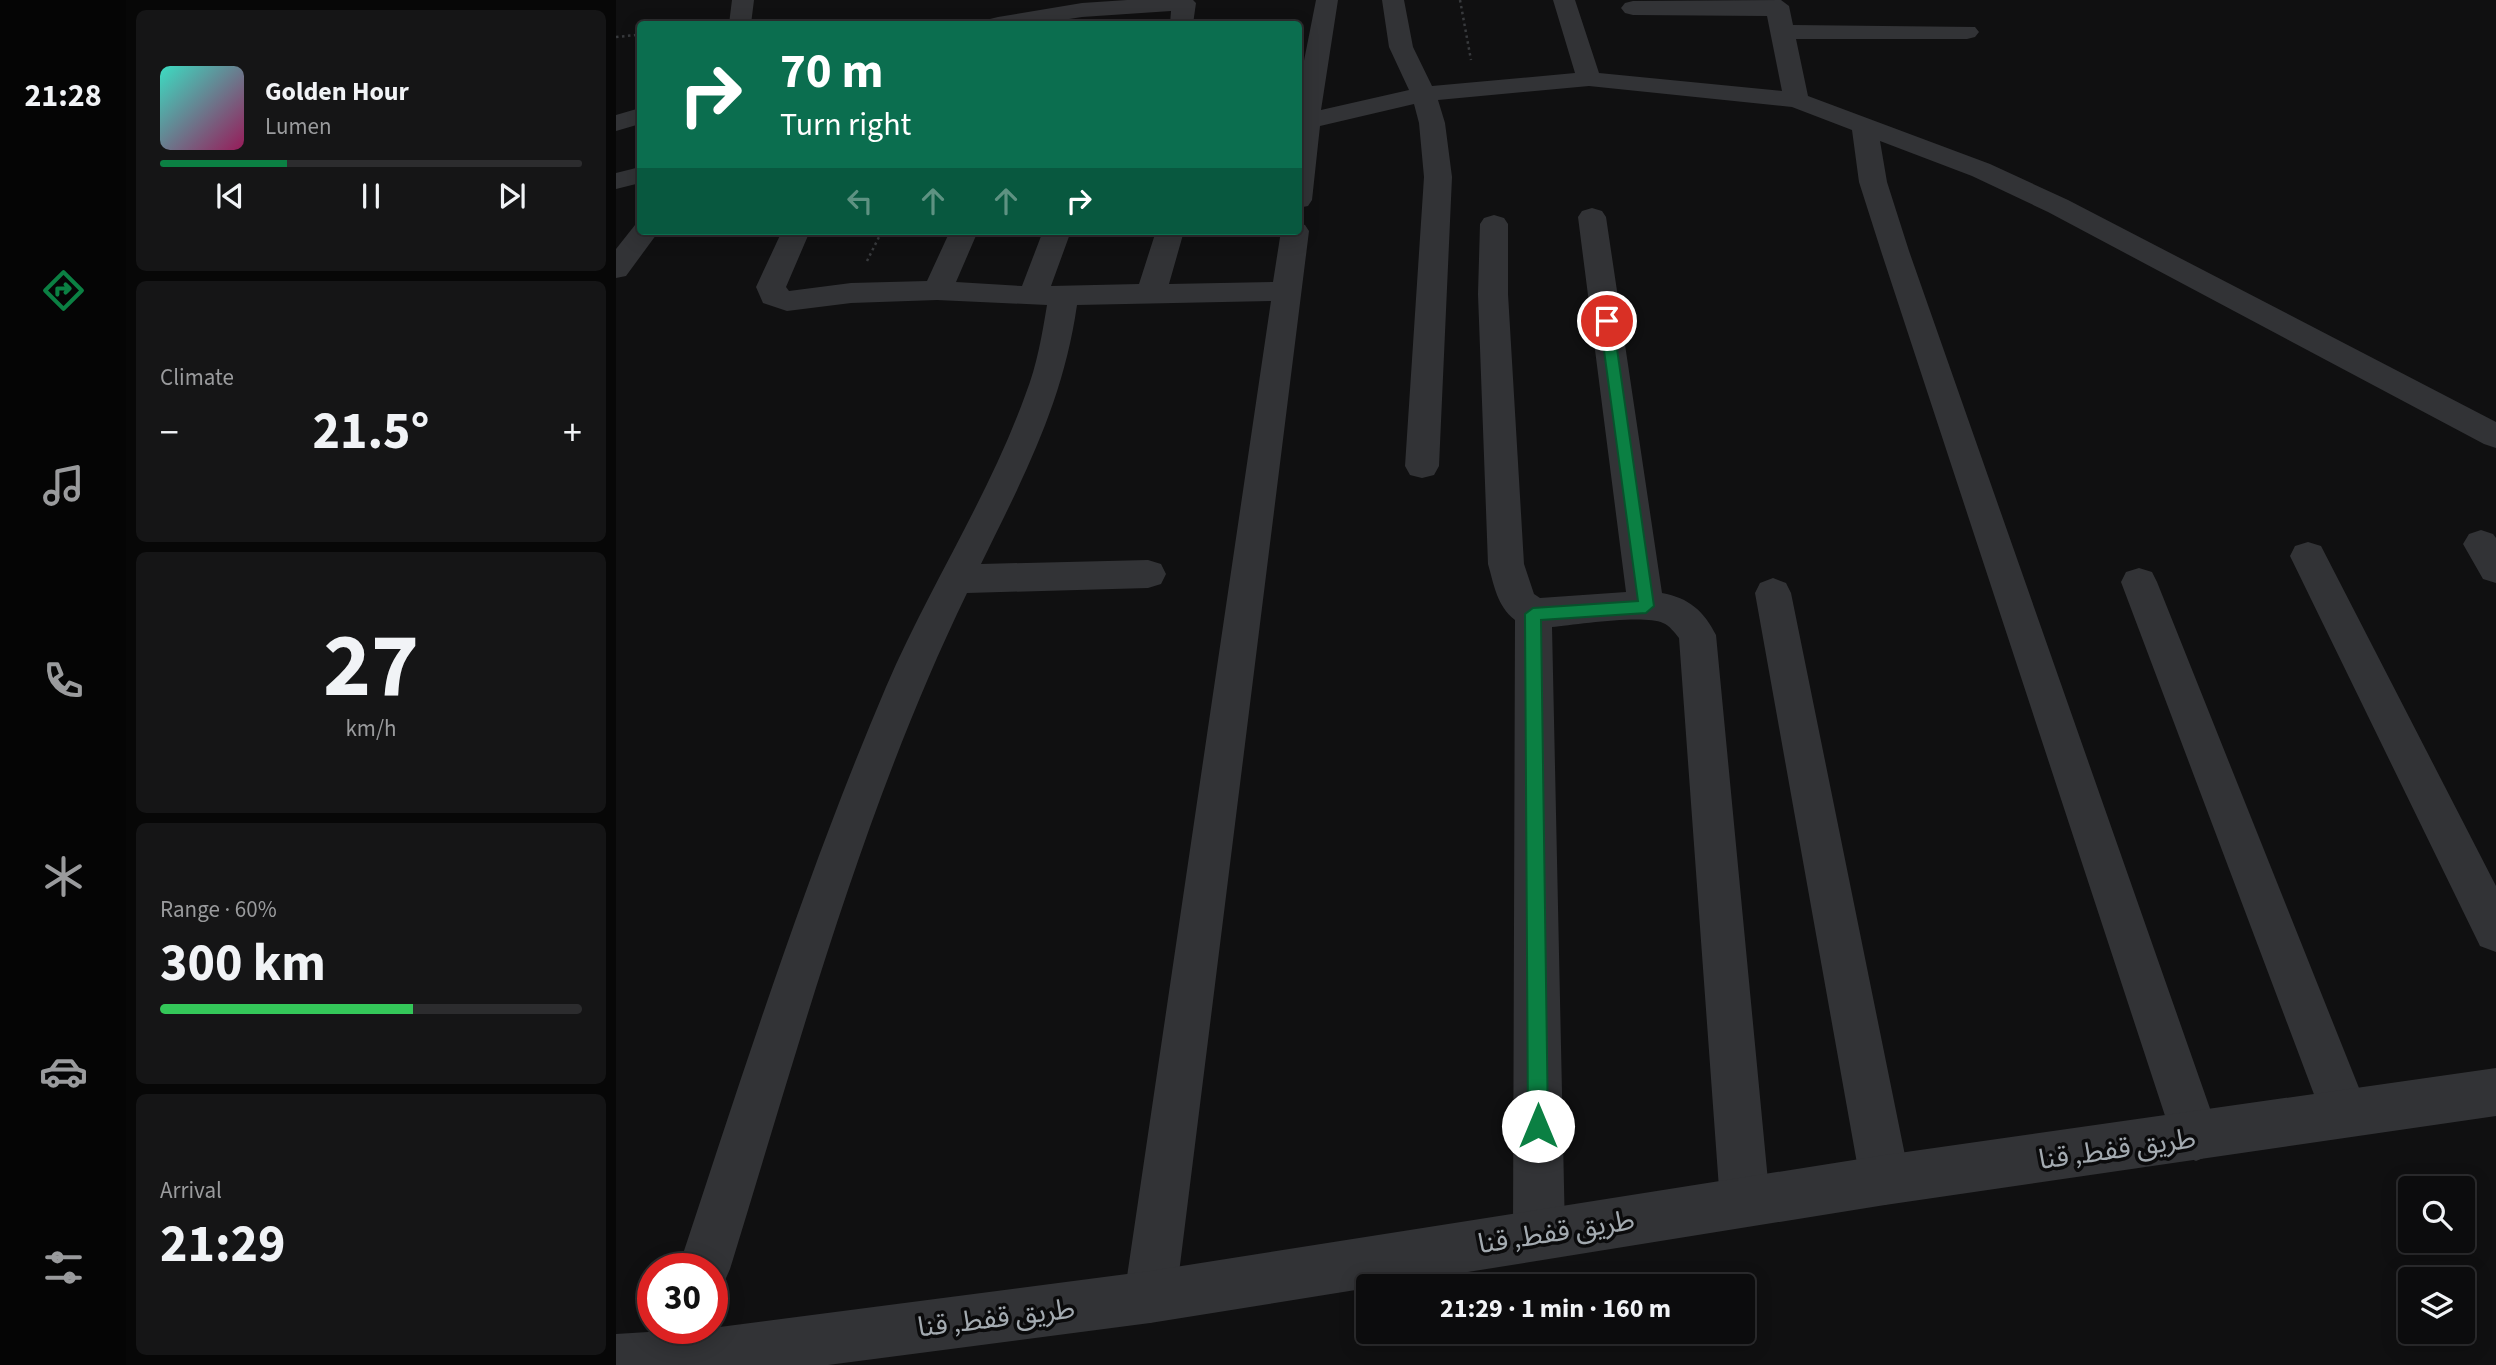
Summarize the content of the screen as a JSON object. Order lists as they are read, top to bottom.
{
  "streets": {
    "street": ["طريق قفط, قنا"]
  },
  "page": {
    "tabs": "21:28",
    "turn": ["70 m", "Turn right"],
    "song": ["Golden Hour", "Lumen"],
    "tile": [
      "Climate",
      ["27", "km/h"],
      ["Range · 60%", "300 km"],
      ["Arrival", "21:29"]
    ],
    "heat": ["−", "21.5°", "+"],
    "limit": "30",
    "trip": "21:29 · 1 min · 160 m"
  }
}
